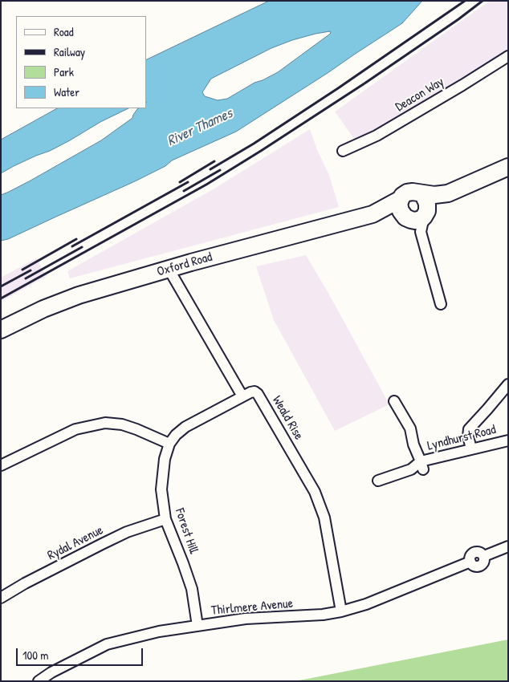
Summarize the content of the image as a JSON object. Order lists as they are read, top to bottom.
{
  "streets": {
    "main road": ["Oxford Road"],
    "street": [
      "Deacon Way",
      "Weald Rise",
      "Lyndhurst Road",
      "Forest Hill",
      "Rydal Avenue",
      "Thirlmere Avenue"
    ]
  },
  "crossings": [
    ["Weald Rise", "Thirlmere Avenue"],
    ["Forest Hill", "Rydal Avenue"],
    ["Forest Hill", "Thirlmere Avenue"]
  ],
  "water": ["River Thames"],
  "legend": [
    "Road",
    "Railway",
    "Park",
    "Water"
  ],
  "scale_bar": "100 m"
}
